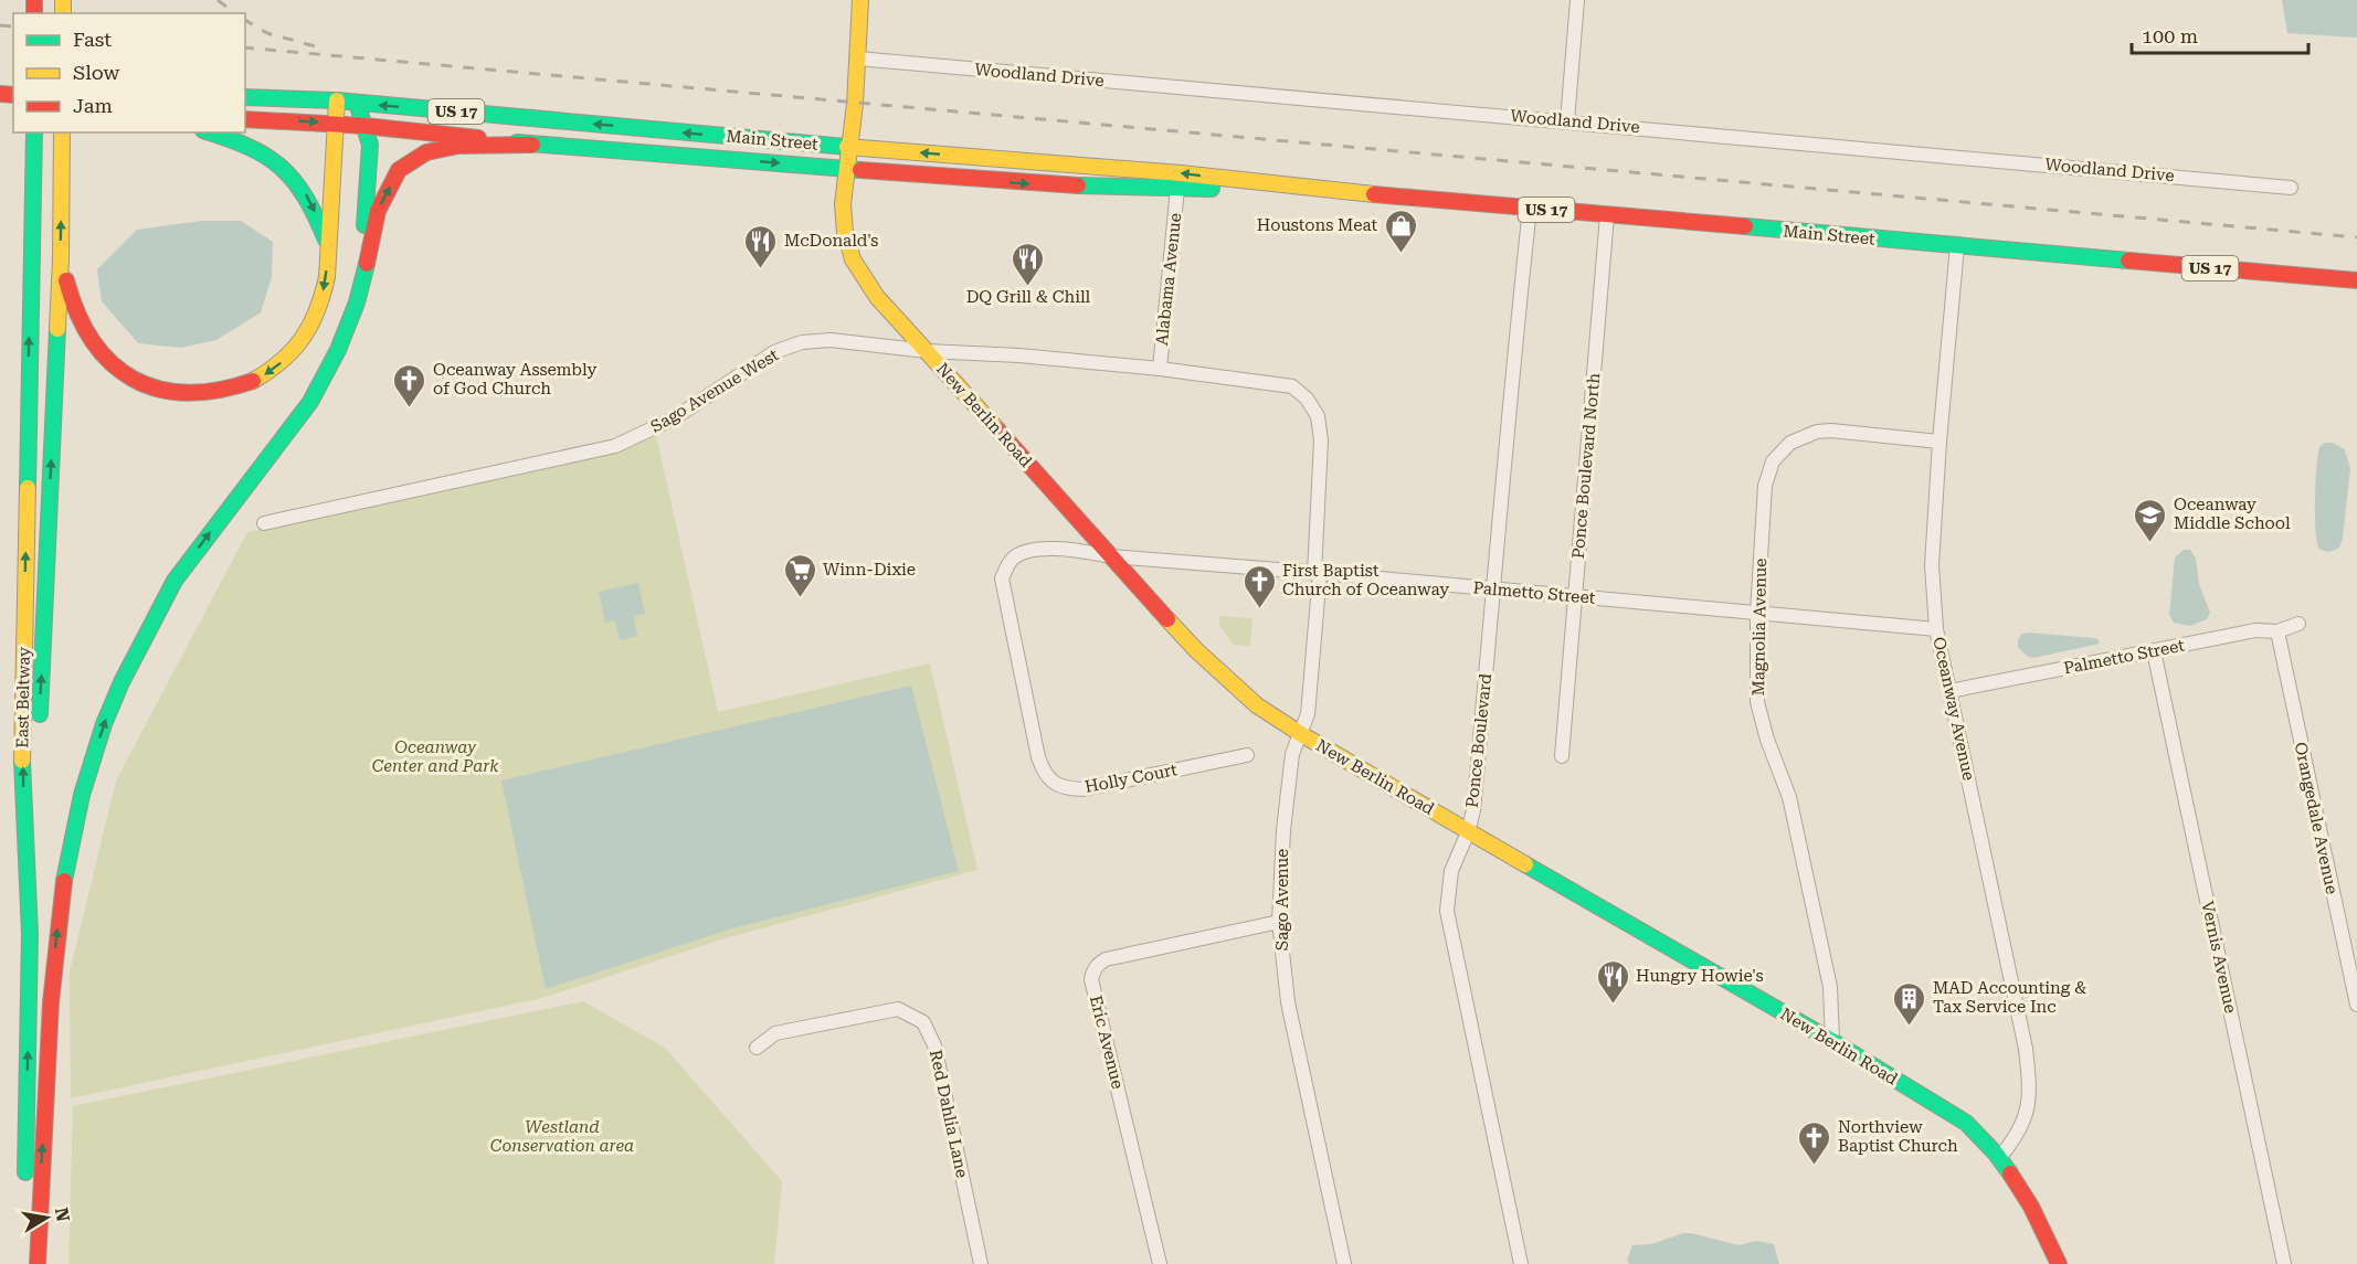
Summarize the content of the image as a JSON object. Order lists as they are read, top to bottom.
{
  "streets": {
    "main road": [
      "US 17",
      "Main Street",
      "New Berlin Road",
      "East Beltway"
    ],
    "street": [
      "Woodland Drive",
      "Alabama Avenue",
      "Sago Avenue West",
      "Ponce Boulevard North",
      "Palmetto Street",
      "Magnolia Avenue",
      "Oceanway Avenue",
      "Ponce Boulevard",
      "Holly Court",
      "Orangedale Avenue",
      "Sago Avenue",
      "Vernis Avenue",
      "Eric Avenue",
      "Red Dahlia Lane"
    ]
  },
  "crossings": [
    ["Woodland Drive", "New Berlin Road"],
    ["Main Street", "Alabama Avenue"],
    ["Main Street", "New Berlin Road"],
    ["Main Street", "Ponce Boulevard North"],
    ["Main Street", "Oceanway Avenue"],
    ["Main Street", "Ponce Boulevard"],
    ["Alabama Avenue", "Sago Avenue West"],
    ["Sago Avenue West", "New Berlin Road"],
    ["Sago Avenue West", "Sago Avenue"],
    ["New Berlin Road", "Palmetto Street"],
    ["New Berlin Road", "Magnolia Avenue"],
    ["New Berlin Road", "Oceanway Avenue"],
    ["New Berlin Road", "Ponce Boulevard"],
    ["New Berlin Road", "Sago Avenue"],
    ["Ponce Boulevard North", "Palmetto Street"],
    ["Palmetto Street", "Magnolia Avenue"],
    ["Palmetto Street", "Oceanway Avenue"],
    ["Palmetto Street", "Ponce Boulevard"],
    ["Palmetto Street", "Holly Court"],
    ["Palmetto Street", "Orangedale Avenue"],
    ["Palmetto Street", "Sago Avenue"],
    ["Palmetto Street", "Vernis Avenue"],
    ["Magnolia Avenue", "Oceanway Avenue"],
    ["Sago Avenue", "Eric Avenue"]
  ],
  "parks": ["Oceanway Center and Park", "Westland Conservation area"],
  "places": {
    "shop": ["Houstons Meat"],
    "restaurant": ["McDonald's", "DQ Grill & Chill", "Hungry Howie's"],
    "church": ["Oceanway Assembly of God Church", "First Baptist Church of Oceanway", "Northview Baptist Church"],
    "school or university": ["Oceanway Middle School"],
    "supermarket": ["Winn-Dixie"],
    "building": ["MAD Accounting & Tax Service Inc"]
  },
  "legend": ["Fast", "Slow", "Jam"],
  "scale_bar": "100 m",
  "north": "right"
}
